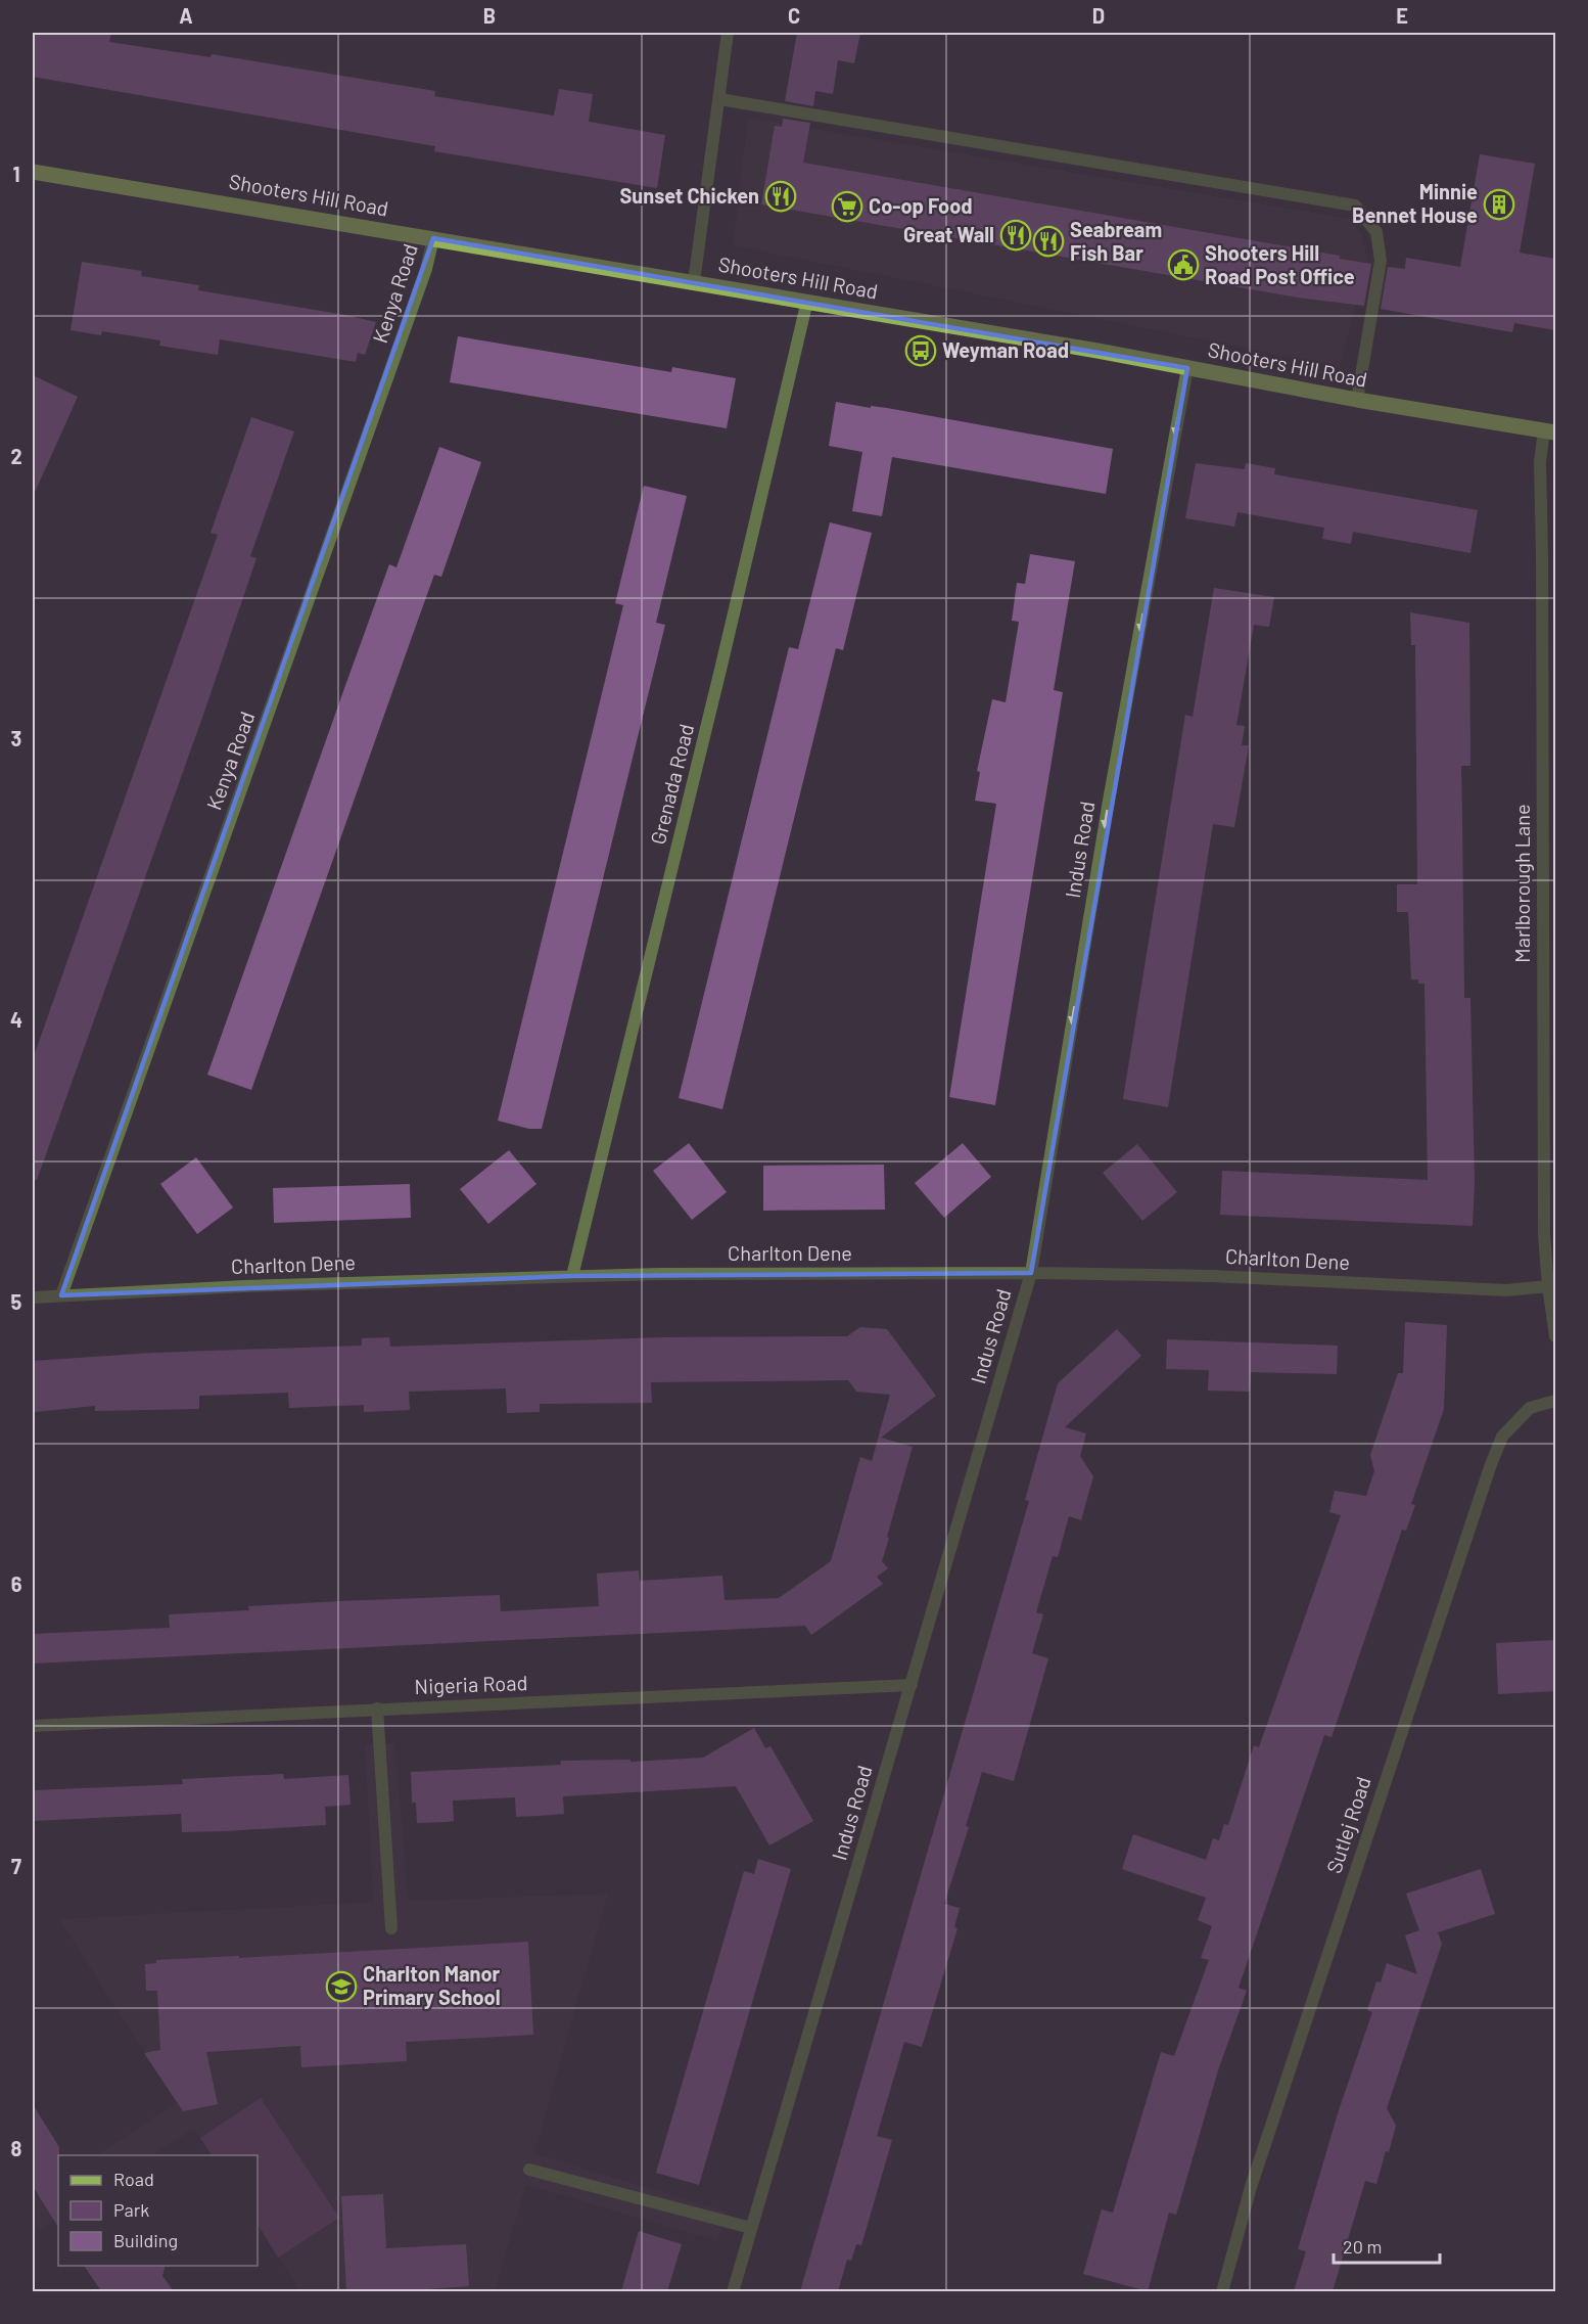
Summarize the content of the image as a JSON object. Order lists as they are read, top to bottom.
{
  "streets": {
    "main road": ["Shooters Hill Road"],
    "street": [
      "Kenya Road",
      "Grenada Road",
      "Indus Road",
      "Marlborough Lane",
      "Charlton Dene",
      "Nigeria Road",
      "Sutlej Road"
    ]
  },
  "crossings": [
    ["Shooters Hill Road", "Kenya Road"],
    ["Shooters Hill Road", "Grenada Road"],
    ["Shooters Hill Road", "Indus Road"],
    ["Shooters Hill Road", "Marlborough Lane"],
    ["Kenya Road", "Charlton Dene"],
    ["Grenada Road", "Charlton Dene"],
    ["Indus Road", "Charlton Dene"],
    ["Indus Road", "Nigeria Road"],
    ["Marlborough Lane", "Charlton Dene"]
  ],
  "one_way": ["Indus Road"],
  "places": {
    "restaurant": ["Sunset Chicken", "Great Wall", "Seabream Fish Bar"],
    "building": ["Minnie Bennet House"],
    "supermarket": ["Co-op Food"],
    "public building": ["Shooters Hill Road Post Office"],
    "bus stop": ["Weyman Road"],
    "school or university": ["Charlton Manor Primary School"]
  },
  "legend": ["Road", "Park", "Building"],
  "scale_bar": "20 m",
  "grid": {
    "columns": [
      "A",
      "B",
      "C",
      "D",
      "E"
    ],
    "rows": [
      "1",
      "2",
      "3",
      "4",
      "5",
      "6",
      "7",
      "8"
    ]
  }
}
